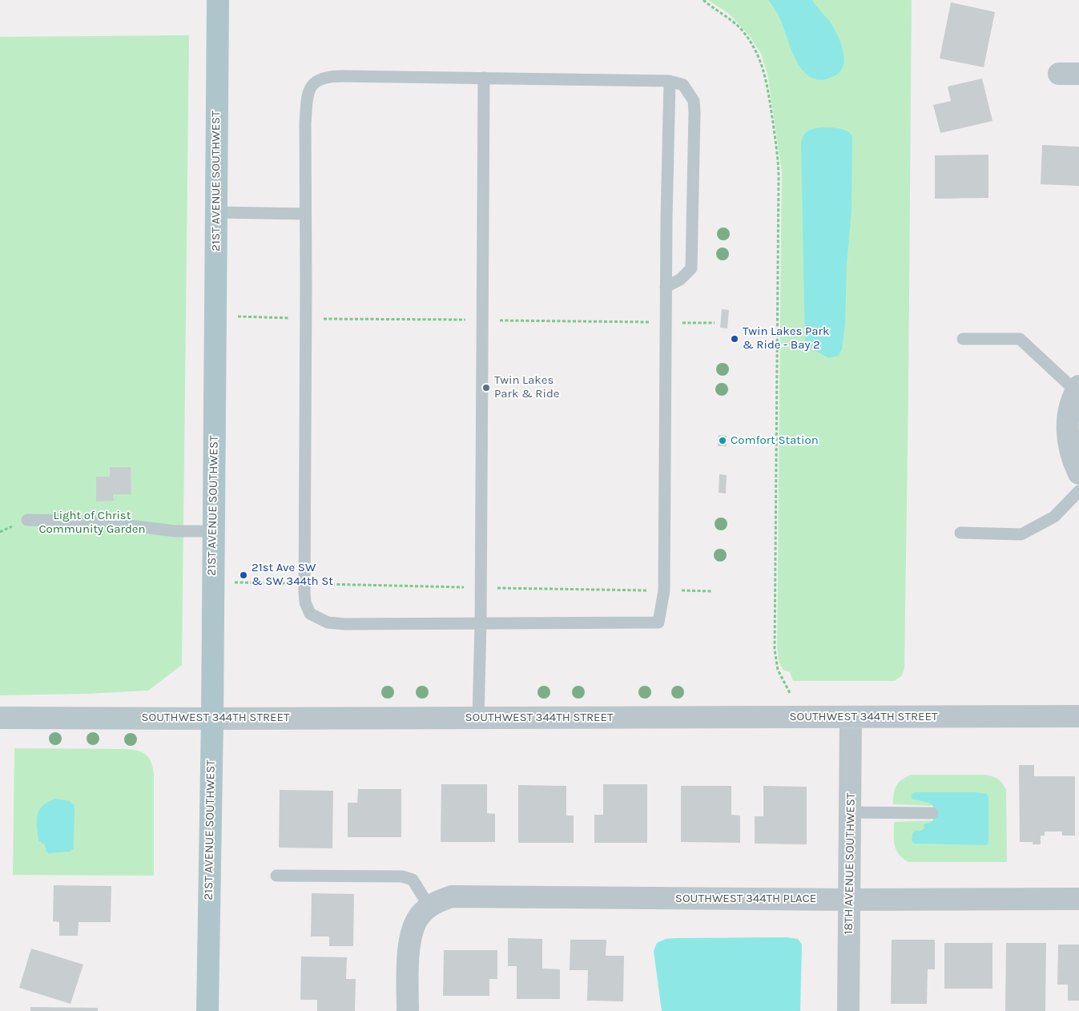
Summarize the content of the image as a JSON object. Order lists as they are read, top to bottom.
{
  "streets": {
    "main road": ["21ST AVENUE SOUTHWEST"],
    "street": ["SOUTHWEST 344TH STREET", "18TH AVENUE SOUTHWEST", "SOUTHWEST 344TH PLACE"]
  },
  "crossings": [
    ["21ST AVENUE SOUTHWEST", "SOUTHWEST 344TH STREET"],
    ["SOUTHWEST 344TH STREET", "18TH AVENUE SOUTHWEST"],
    ["18TH AVENUE SOUTHWEST", "SOUTHWEST 344TH PLACE"]
  ],
  "parks": ["Light of Christ Community Garden"],
  "places": [
    "Twin Lakes Park & Ride - Bay 2",
    "Twin Lakes Park & Ride",
    "Comfort Station",
    "21st Ave SW & SW 344th St"
  ]
}
